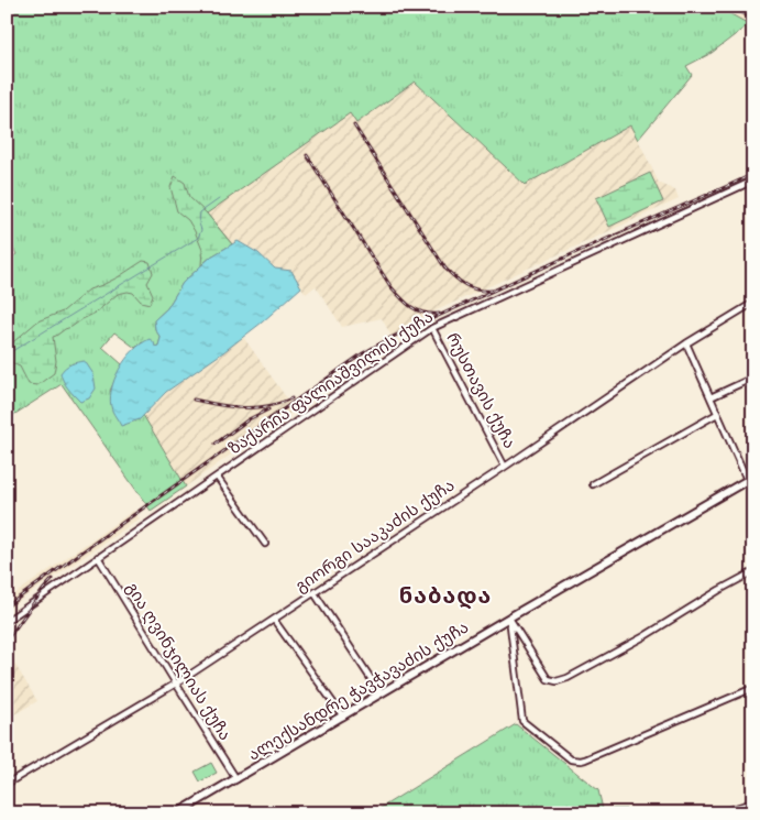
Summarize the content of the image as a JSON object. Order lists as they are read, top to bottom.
{
  "streets": {
    "street": [
      "ზაქარია ფალიაშვილის ქუჩა",
      "რუსთავის ქუჩა",
      "გიორგი სააკაძის ქუჩა",
      "გია ღვინჯილიას ქუჩა",
      "ალექსანდრე ჭავჭავაძის ქუჩა"
    ]
  },
  "crossings": [
    ["ზაქარია ფალიაშვილის ქუჩა", "რუსთავის ქუჩა"],
    ["ზაქარია ფალიაშვილის ქუჩა", "გია ღვინჯილიას ქუჩა"],
    ["რუსთავის ქუჩა", "გიორგი სააკაძის ქუჩა"],
    ["გიორგი სააკაძის ქუჩა", "გია ღვინჯილიას ქუჩა"],
    ["გია ღვინჯილიას ქუჩა", "ალექსანდრე ჭავჭავაძის ქუჩა"]
  ],
  "districts": ["ნაბადა"]
}
